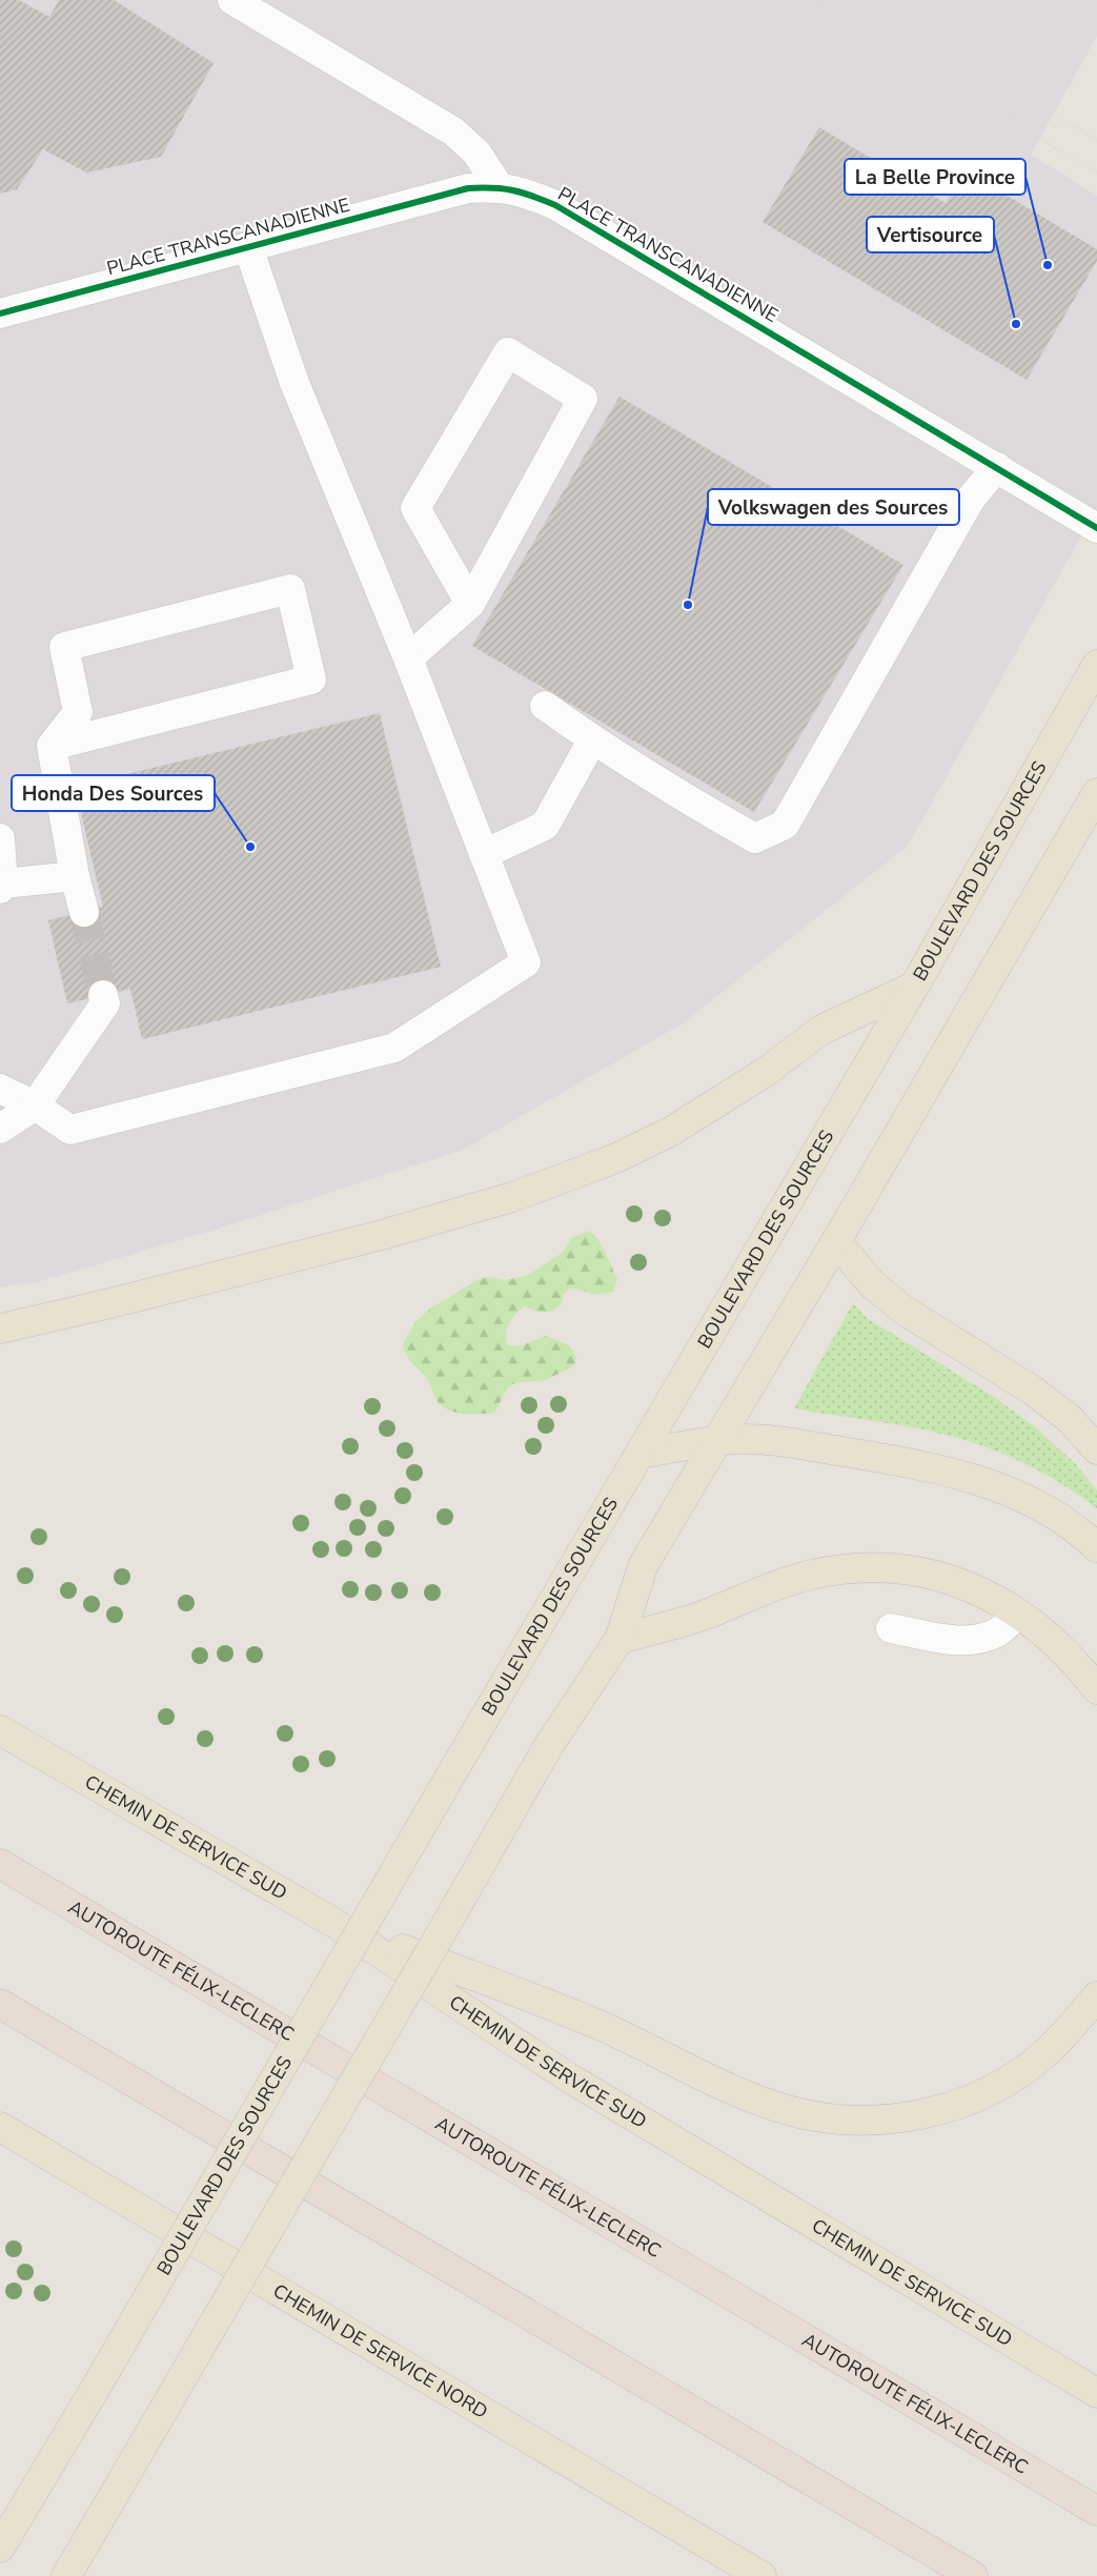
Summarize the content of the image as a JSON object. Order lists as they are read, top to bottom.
{
  "streets": {
    "highway": ["AUTOROUTE FÉLIX-LECLERC"],
    "main road": ["BOULEVARD DES SOURCES", "CHEMIN DE SERVICE SUD", "CHEMIN DE SERVICE NORD"],
    "street": ["PLACE TRANSCANADIENNE"]
  },
  "places": [
    "La Belle Province",
    "Vertisource",
    "Volkswagen des Sources",
    "Honda Des Sources"
  ]
}
